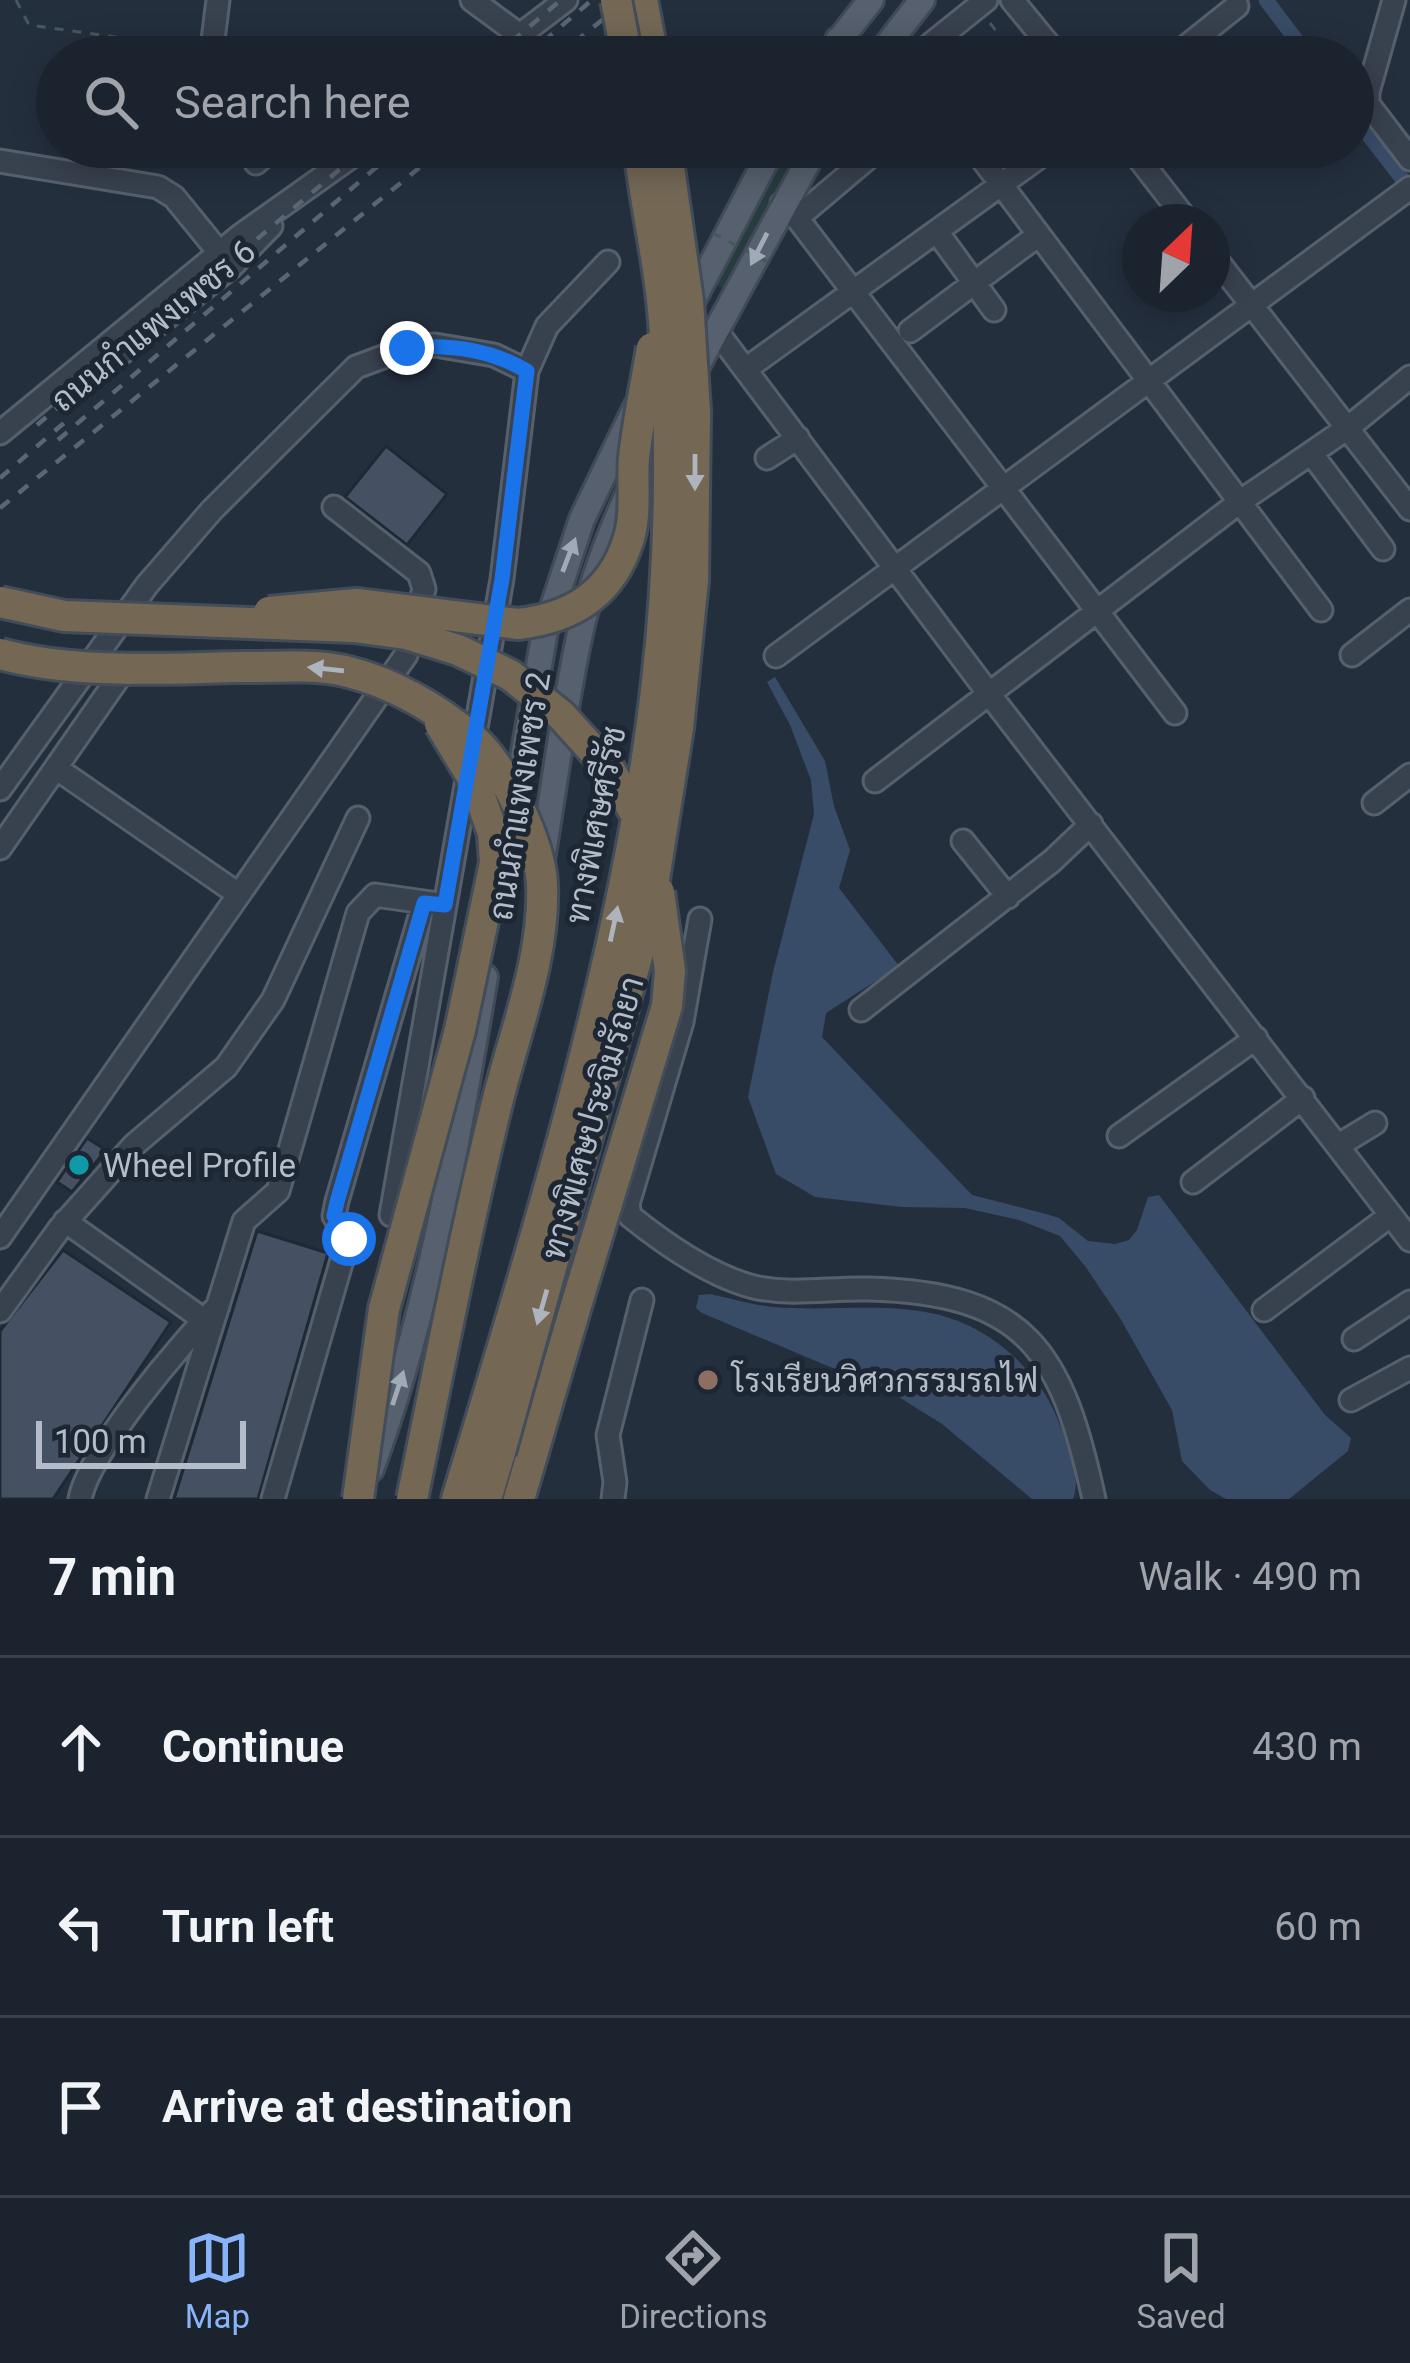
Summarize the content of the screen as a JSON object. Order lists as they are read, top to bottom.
{
  "streets": {
    "highway": ["ทางพิเศษศรีรัช", "ทางพิเศษประจิมรัถยา"],
    "main road": ["ถนนกำแพงเพชร 2"],
    "street": ["ถนนกำแพงเพชร 6"]
  },
  "places": ["Wheel Profile", "โรงเรียนวิศวกรรมรถไฟ"],
  "scale_bar": "100 m",
  "north": "top right",
  "page": {
    "search": "Search here",
    "scale": "100 m",
    "heading": ["7 min", "Walk · 490 m"],
    "list": [
      ["Continue", "430 m"],
      ["Turn left", "60 m"],
      "Arrive at destination"
    ],
    "nav": ["Map", "Directions", "Saved"]
  }
}
